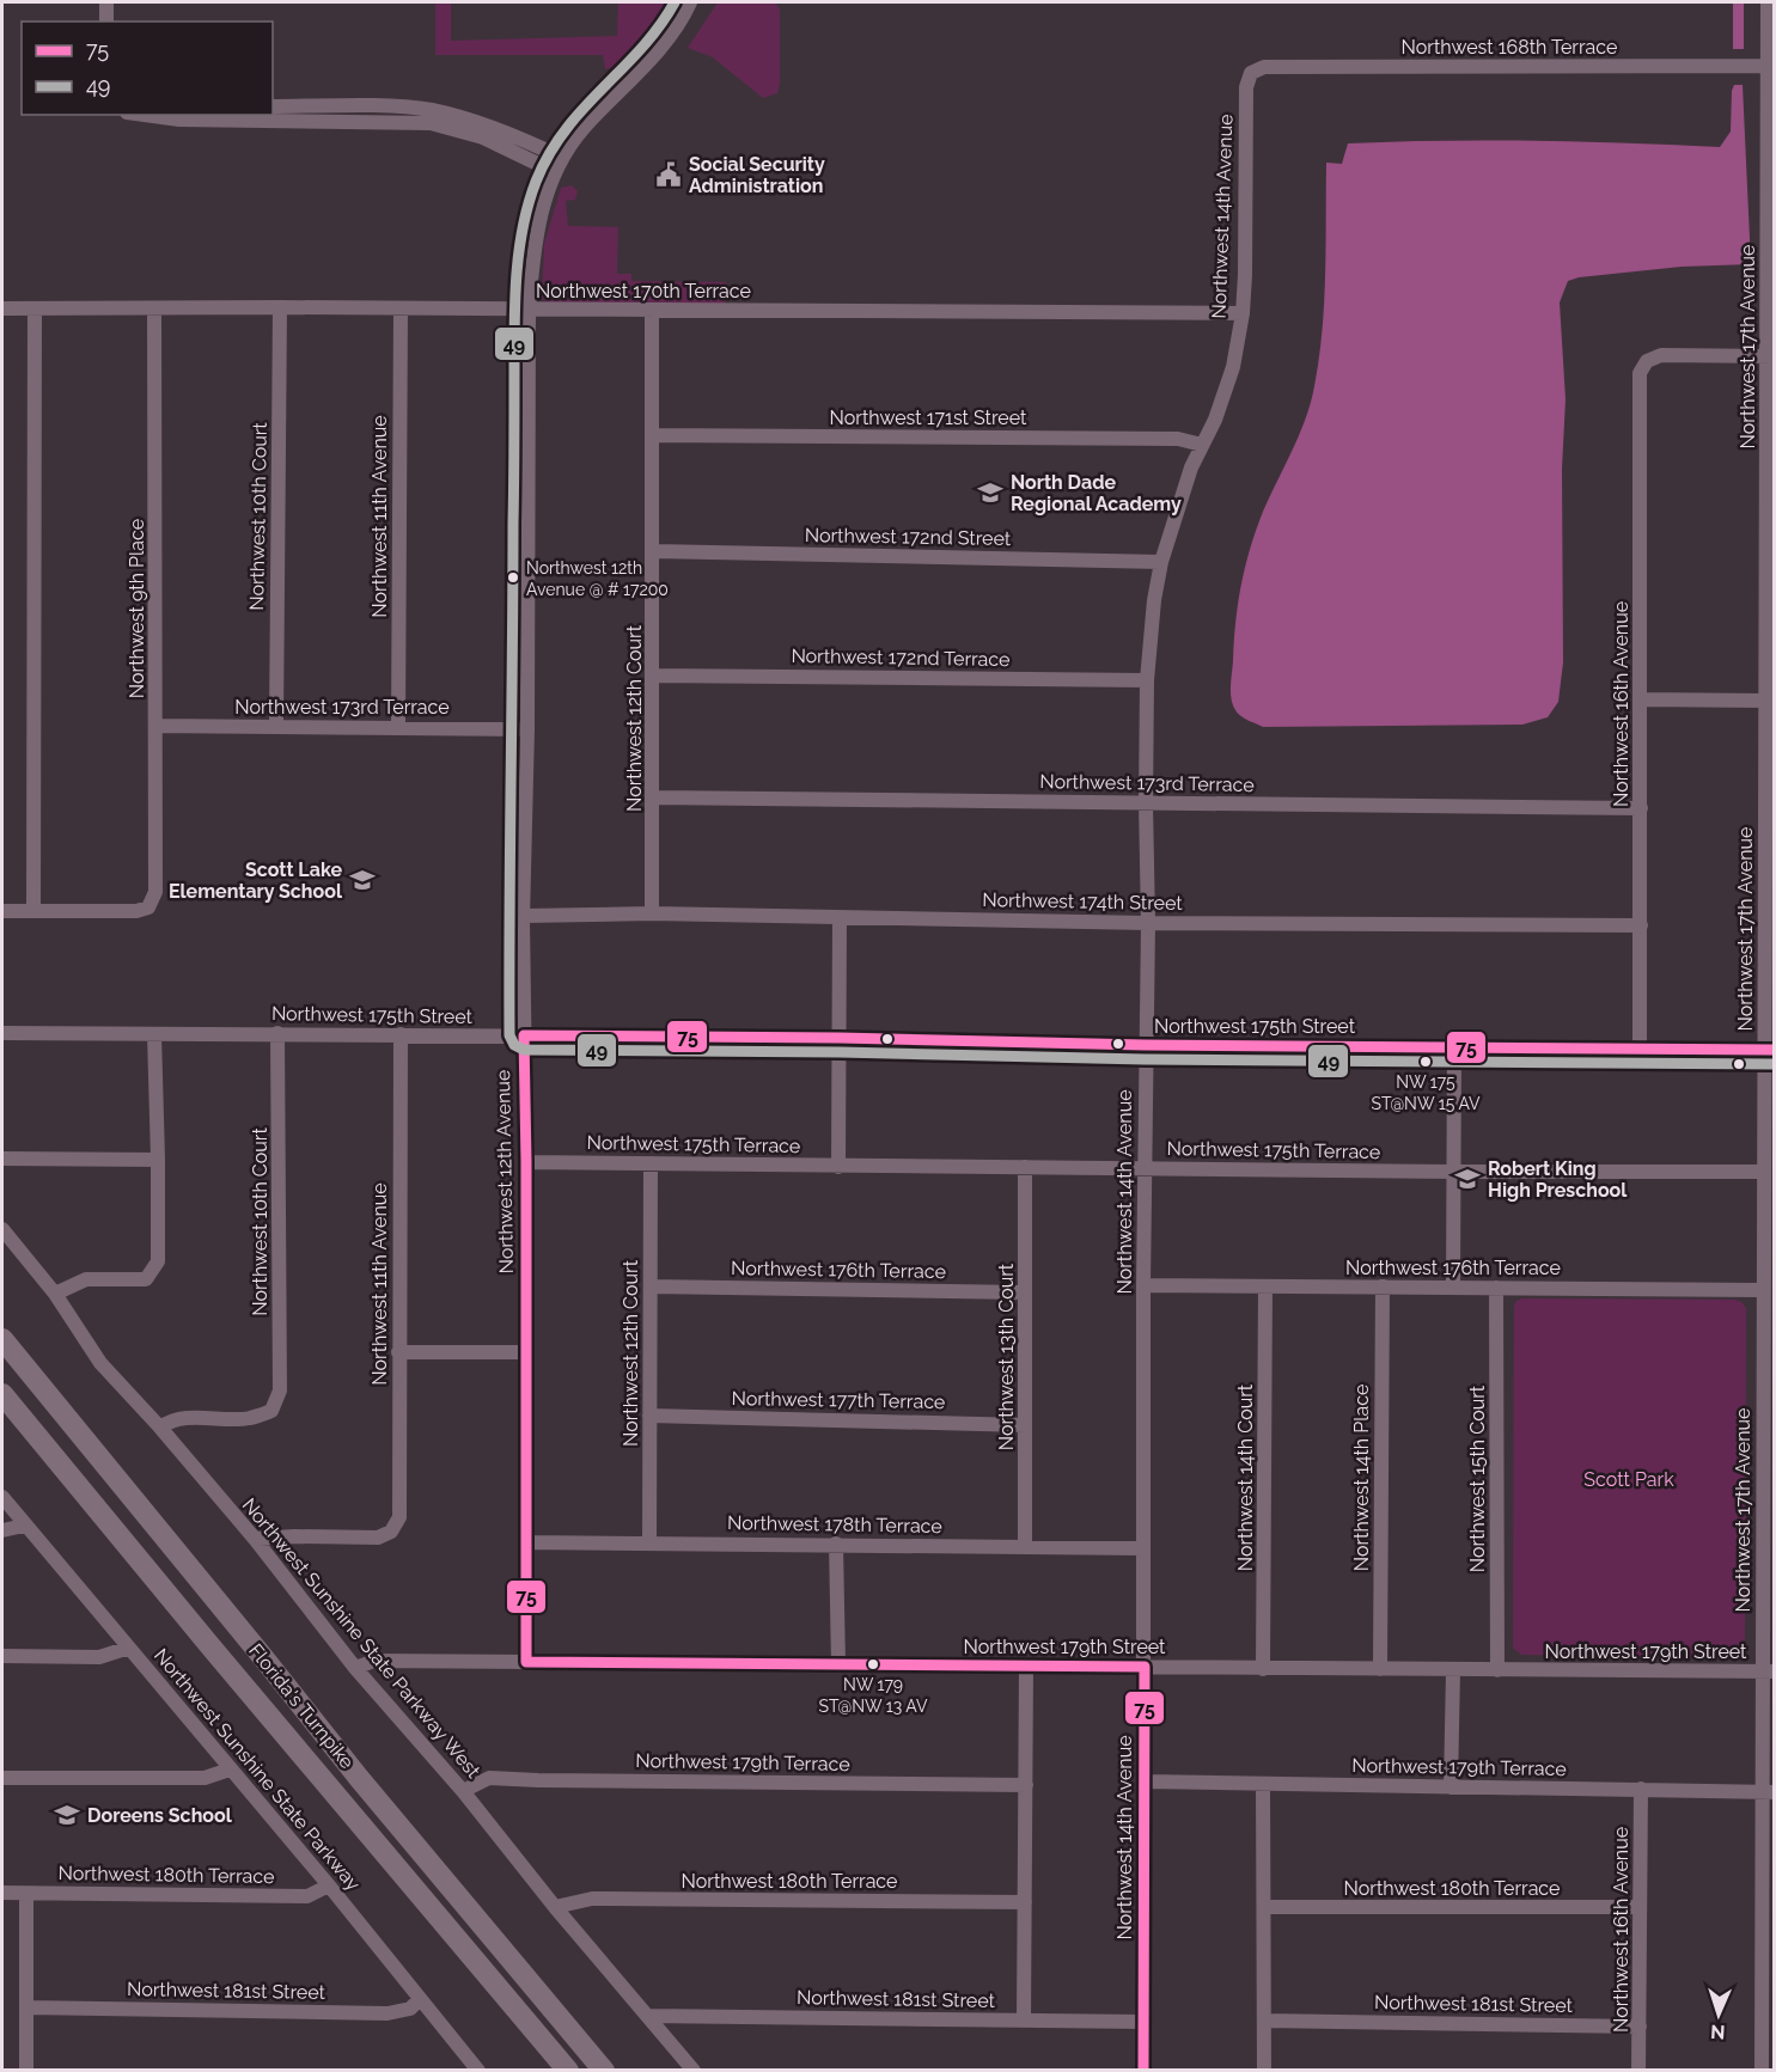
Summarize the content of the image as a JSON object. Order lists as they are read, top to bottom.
{
  "streets": {
    "highway": ["Florida's Turnpike"],
    "street": [
      "Northwest 168th Terrace",
      "Northwest 14th Avenue",
      "Northwest 170th Terrace",
      "Northwest 17th Avenue",
      "Northwest 171st Street",
      "Northwest 10th Court",
      "Northwest 11th Avenue",
      "Northwest 172nd Street",
      "Northwest 9th Place",
      "Northwest 172nd Terrace",
      "Northwest 16th Avenue",
      "Northwest 173rd Terrace",
      "Northwest 12th Court",
      "Northwest 174th Street",
      "Northwest 175th Street",
      "Northwest 175th Terrace",
      "Northwest 12th Avenue",
      "Northwest 176th Terrace",
      "Northwest 13th Court",
      "Northwest 177th Terrace",
      "Northwest 14th Court",
      "Northwest 14th Place",
      "Northwest 15th Court",
      "Northwest 178th Terrace",
      "Northwest Sunshine State Parkway West",
      "Northwest 179th Street",
      "Northwest 179th Terrace",
      "Northwest Sunshine State Parkway",
      "Northwest 180th Terrace",
      "Northwest 181st Street"
    ]
  },
  "crossings": [
    ["Northwest 168th Terrace", "Northwest 14th Avenue"],
    ["Northwest 168th Terrace", "Northwest 17th Avenue"],
    ["Northwest 14th Avenue", "Northwest 170th Terrace"],
    ["Northwest 14th Avenue", "Northwest 171st Street"],
    ["Northwest 14th Avenue", "Northwest 172nd Street"],
    ["Northwest 14th Avenue", "Northwest 172nd Terrace"],
    ["Northwest 14th Avenue", "Northwest 173rd Terrace"],
    ["Northwest 14th Avenue", "Northwest 174th Street"],
    ["Northwest 14th Avenue", "Northwest 175th Street"],
    ["Northwest 14th Avenue", "Northwest 175th Terrace"],
    ["Northwest 14th Avenue", "Northwest 176th Terrace"],
    ["Northwest 14th Avenue", "Northwest 178th Terrace"],
    ["Northwest 14th Avenue", "Northwest 179th Street"],
    ["Northwest 14th Avenue", "Northwest 179th Terrace"],
    ["Northwest 14th Avenue", "Northwest 181st Street"],
    ["Northwest 170th Terrace", "Northwest 10th Court"],
    ["Northwest 170th Terrace", "Northwest 11th Avenue"],
    ["Northwest 170th Terrace", "Northwest 9th Place"],
    ["Northwest 170th Terrace", "Northwest 12th Court"],
    ["Northwest 170th Terrace", "Northwest 12th Avenue"],
    ["Northwest 17th Avenue", "Northwest 16th Avenue"],
    ["Northwest 17th Avenue", "Northwest 175th Street"],
    ["Northwest 17th Avenue", "Northwest 175th Terrace"],
    ["Northwest 17th Avenue", "Northwest 176th Terrace"],
    ["Northwest 17th Avenue", "Northwest 179th Street"],
    ["Northwest 17th Avenue", "Northwest 179th Terrace"],
    ["Northwest 171st Street", "Northwest 12th Court"],
    ["Northwest 10th Court", "Northwest 173rd Terrace"],
    ["Northwest 10th Court", "Northwest 175th Street"],
    ["Northwest 10th Court", "Northwest Sunshine State Parkway West"],
    ["Northwest 11th Avenue", "Northwest 173rd Terrace"],
    ["Northwest 11th Avenue", "Northwest 175th Street"],
    ["Northwest 11th Avenue", "Northwest Sunshine State Parkway West"],
    ["Northwest 172nd Street", "Northwest 12th Court"],
    ["Northwest 9th Place", "Northwest 173rd Terrace"],
    ["Northwest 172nd Terrace", "Northwest 12th Court"],
    ["Northwest 16th Avenue", "Northwest 173rd Terrace"],
    ["Northwest 16th Avenue", "Northwest 174th Street"],
    ["Northwest 16th Avenue", "Northwest 175th Street"],
    ["Northwest 16th Avenue", "Northwest 179th Terrace"],
    ["Northwest 16th Avenue", "Northwest 180th Terrace"],
    ["Northwest 16th Avenue", "Northwest 181st Street"],
    ["Northwest 173rd Terrace", "Northwest 12th Court"],
    ["Northwest 173rd Terrace", "Northwest 12th Avenue"],
    ["Northwest 12th Court", "Northwest 174th Street"],
    ["Northwest 12th Court", "Northwest 175th Terrace"],
    ["Northwest 12th Court", "Northwest 176th Terrace"],
    ["Northwest 12th Court", "Northwest 177th Terrace"],
    ["Northwest 12th Court", "Northwest 178th Terrace"],
    ["Northwest 174th Street", "Northwest 12th Avenue"],
    ["Northwest 175th Street", "Northwest 12th Avenue"],
    ["Northwest 175th Terrace", "Northwest 12th Avenue"],
    ["Northwest 175th Terrace", "Northwest 13th Court"],
    ["Northwest 12th Avenue", "Northwest 178th Terrace"],
    ["Northwest 12th Avenue", "Northwest 179th Street"],
    ["Northwest 176th Terrace", "Northwest 13th Court"],
    ["Northwest 176th Terrace", "Northwest 14th Court"],
    ["Northwest 176th Terrace", "Northwest 14th Place"],
    ["Northwest 176th Terrace", "Northwest 15th Court"],
    ["Northwest 13th Court", "Northwest 177th Terrace"],
    ["Northwest 13th Court", "Northwest 178th Terrace"],
    ["Northwest 14th Court", "Northwest 179th Street"],
    ["Northwest 14th Place", "Northwest 179th Street"],
    ["Northwest 15th Court", "Northwest 179th Street"],
    ["Northwest Sunshine State Parkway West", "Northwest 179th Street"],
    ["Northwest Sunshine State Parkway West", "Northwest 179th Terrace"],
    ["Northwest Sunshine State Parkway West", "Northwest 180th Terrace"],
    ["Northwest Sunshine State Parkway West", "Northwest 181st Street"],
    ["Northwest Sunshine State Parkway", "Northwest 180th Terrace"],
    ["Northwest Sunshine State Parkway", "Northwest 181st Street"]
  ],
  "parks": ["Scott Park"],
  "places": {
    "public building": ["Social Security Administration"],
    "school or university": [
      "North Dade Regional Academy",
      "Scott Lake Elementary School",
      "Robert King High Preschool",
      "Doreens School"
    ],
    "other": ["Northwest 12th Avenue @ # 17200", "NW 175 ST@NW 15 AV", "NW 179 ST@NW 13 AV"]
  },
  "lines": ["transit line 49", "transit line 75"],
  "legend": ["75", "49"],
  "north": "bottom"
}
